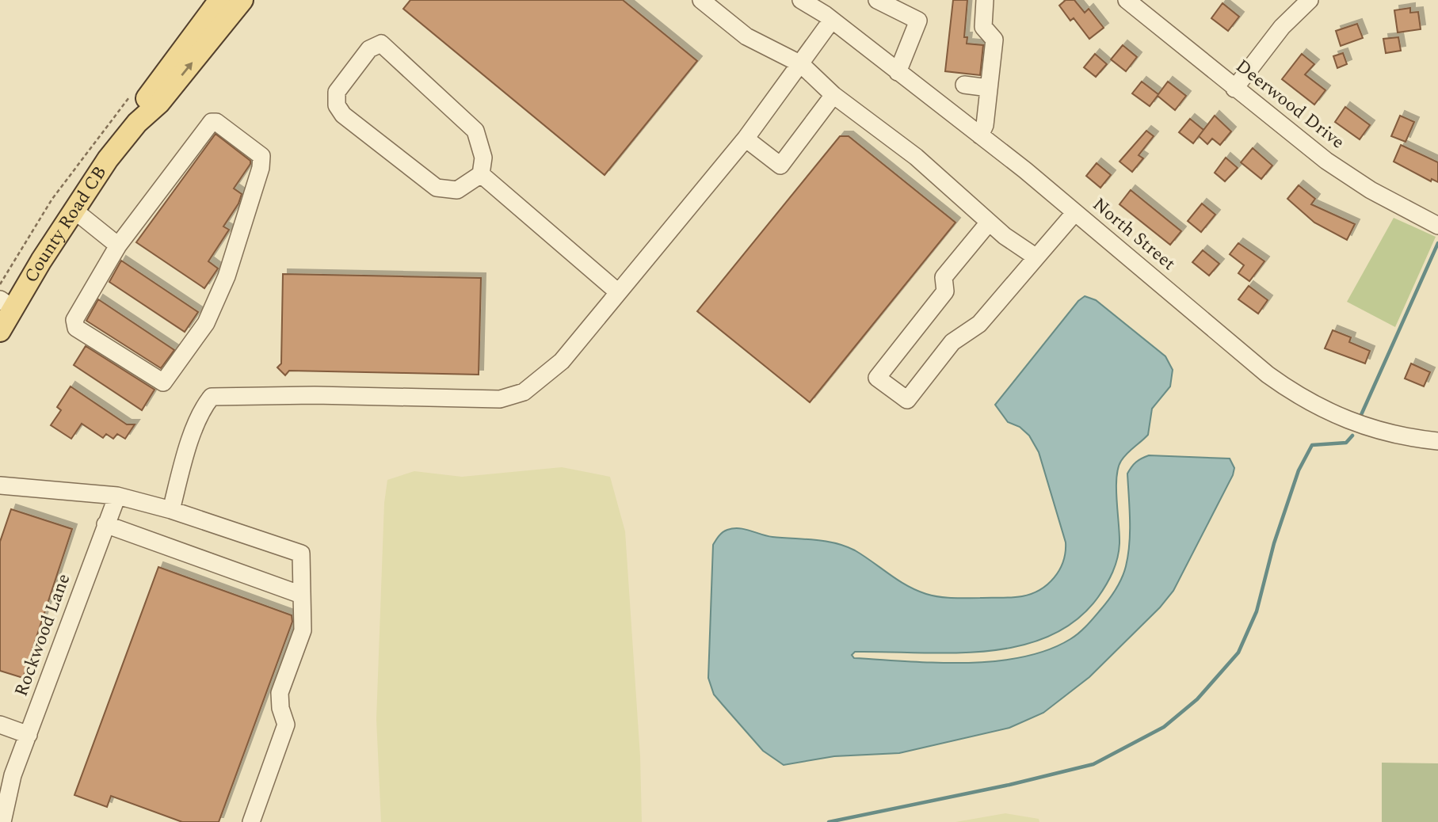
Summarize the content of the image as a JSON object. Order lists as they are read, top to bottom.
{
  "streets": {
    "main road": ["County Road CB"],
    "street": ["Deerwood Drive", "North Street", "Rockwood Lane"]
  }
}
